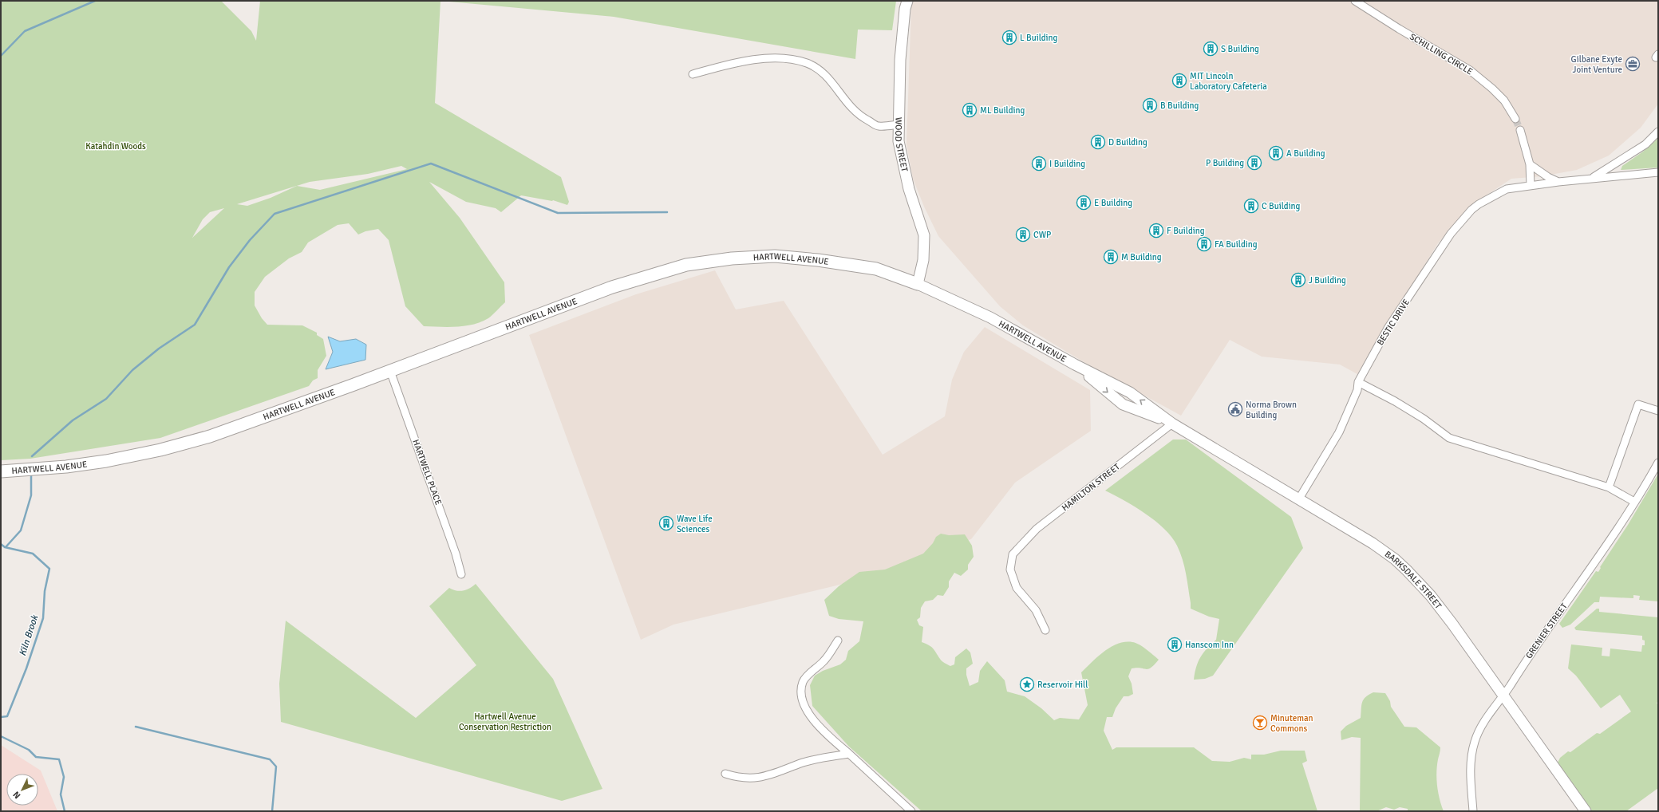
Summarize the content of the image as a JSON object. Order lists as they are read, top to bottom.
{
  "streets": {
    "main road": ["HARTWELL AVENUE"],
    "street": [
      "SCHILLING CIRCLE",
      "WOOD STREET",
      "BESTIC DRIVE",
      "HARTWELL PLACE",
      "HAMILTON STREET",
      "BARKSDALE STREET",
      "GRENIER STREET"
    ]
  },
  "crossings": [
    ["WOOD STREET", "HARTWELL AVENUE"],
    ["HARTWELL AVENUE", "HARTWELL PLACE"],
    ["HARTWELL AVENUE", "BARKSDALE STREET"],
    ["BESTIC DRIVE", "BARKSDALE STREET"],
    ["HAMILTON STREET", "BARKSDALE STREET"],
    ["BARKSDALE STREET", "GRENIER STREET"]
  ],
  "water": ["Kiln Brook"],
  "parks": ["Katahdin Woods", "Hartwell Avenue Conservation Restriction"],
  "places": {
    "building": [
      "L Building",
      "S Building",
      "MIT Lincoln Laboratory Cafeteria",
      "B Building",
      "ML Building",
      "D Building",
      "A Building",
      "P Building",
      "I Building",
      "E Building",
      "C Building",
      "F Building",
      "CWP",
      "FA Building",
      "M Building",
      "J Building",
      "Wave Life Sciences",
      "Hanscom Inn"
    ],
    "office": ["Gilbane Exyte Joint Venture"],
    "public building": ["Norma Brown Building"],
    "place": ["Reservoir Hill"],
    "bar": ["Minuteman Commons"]
  },
  "north": "bottom left"
}
